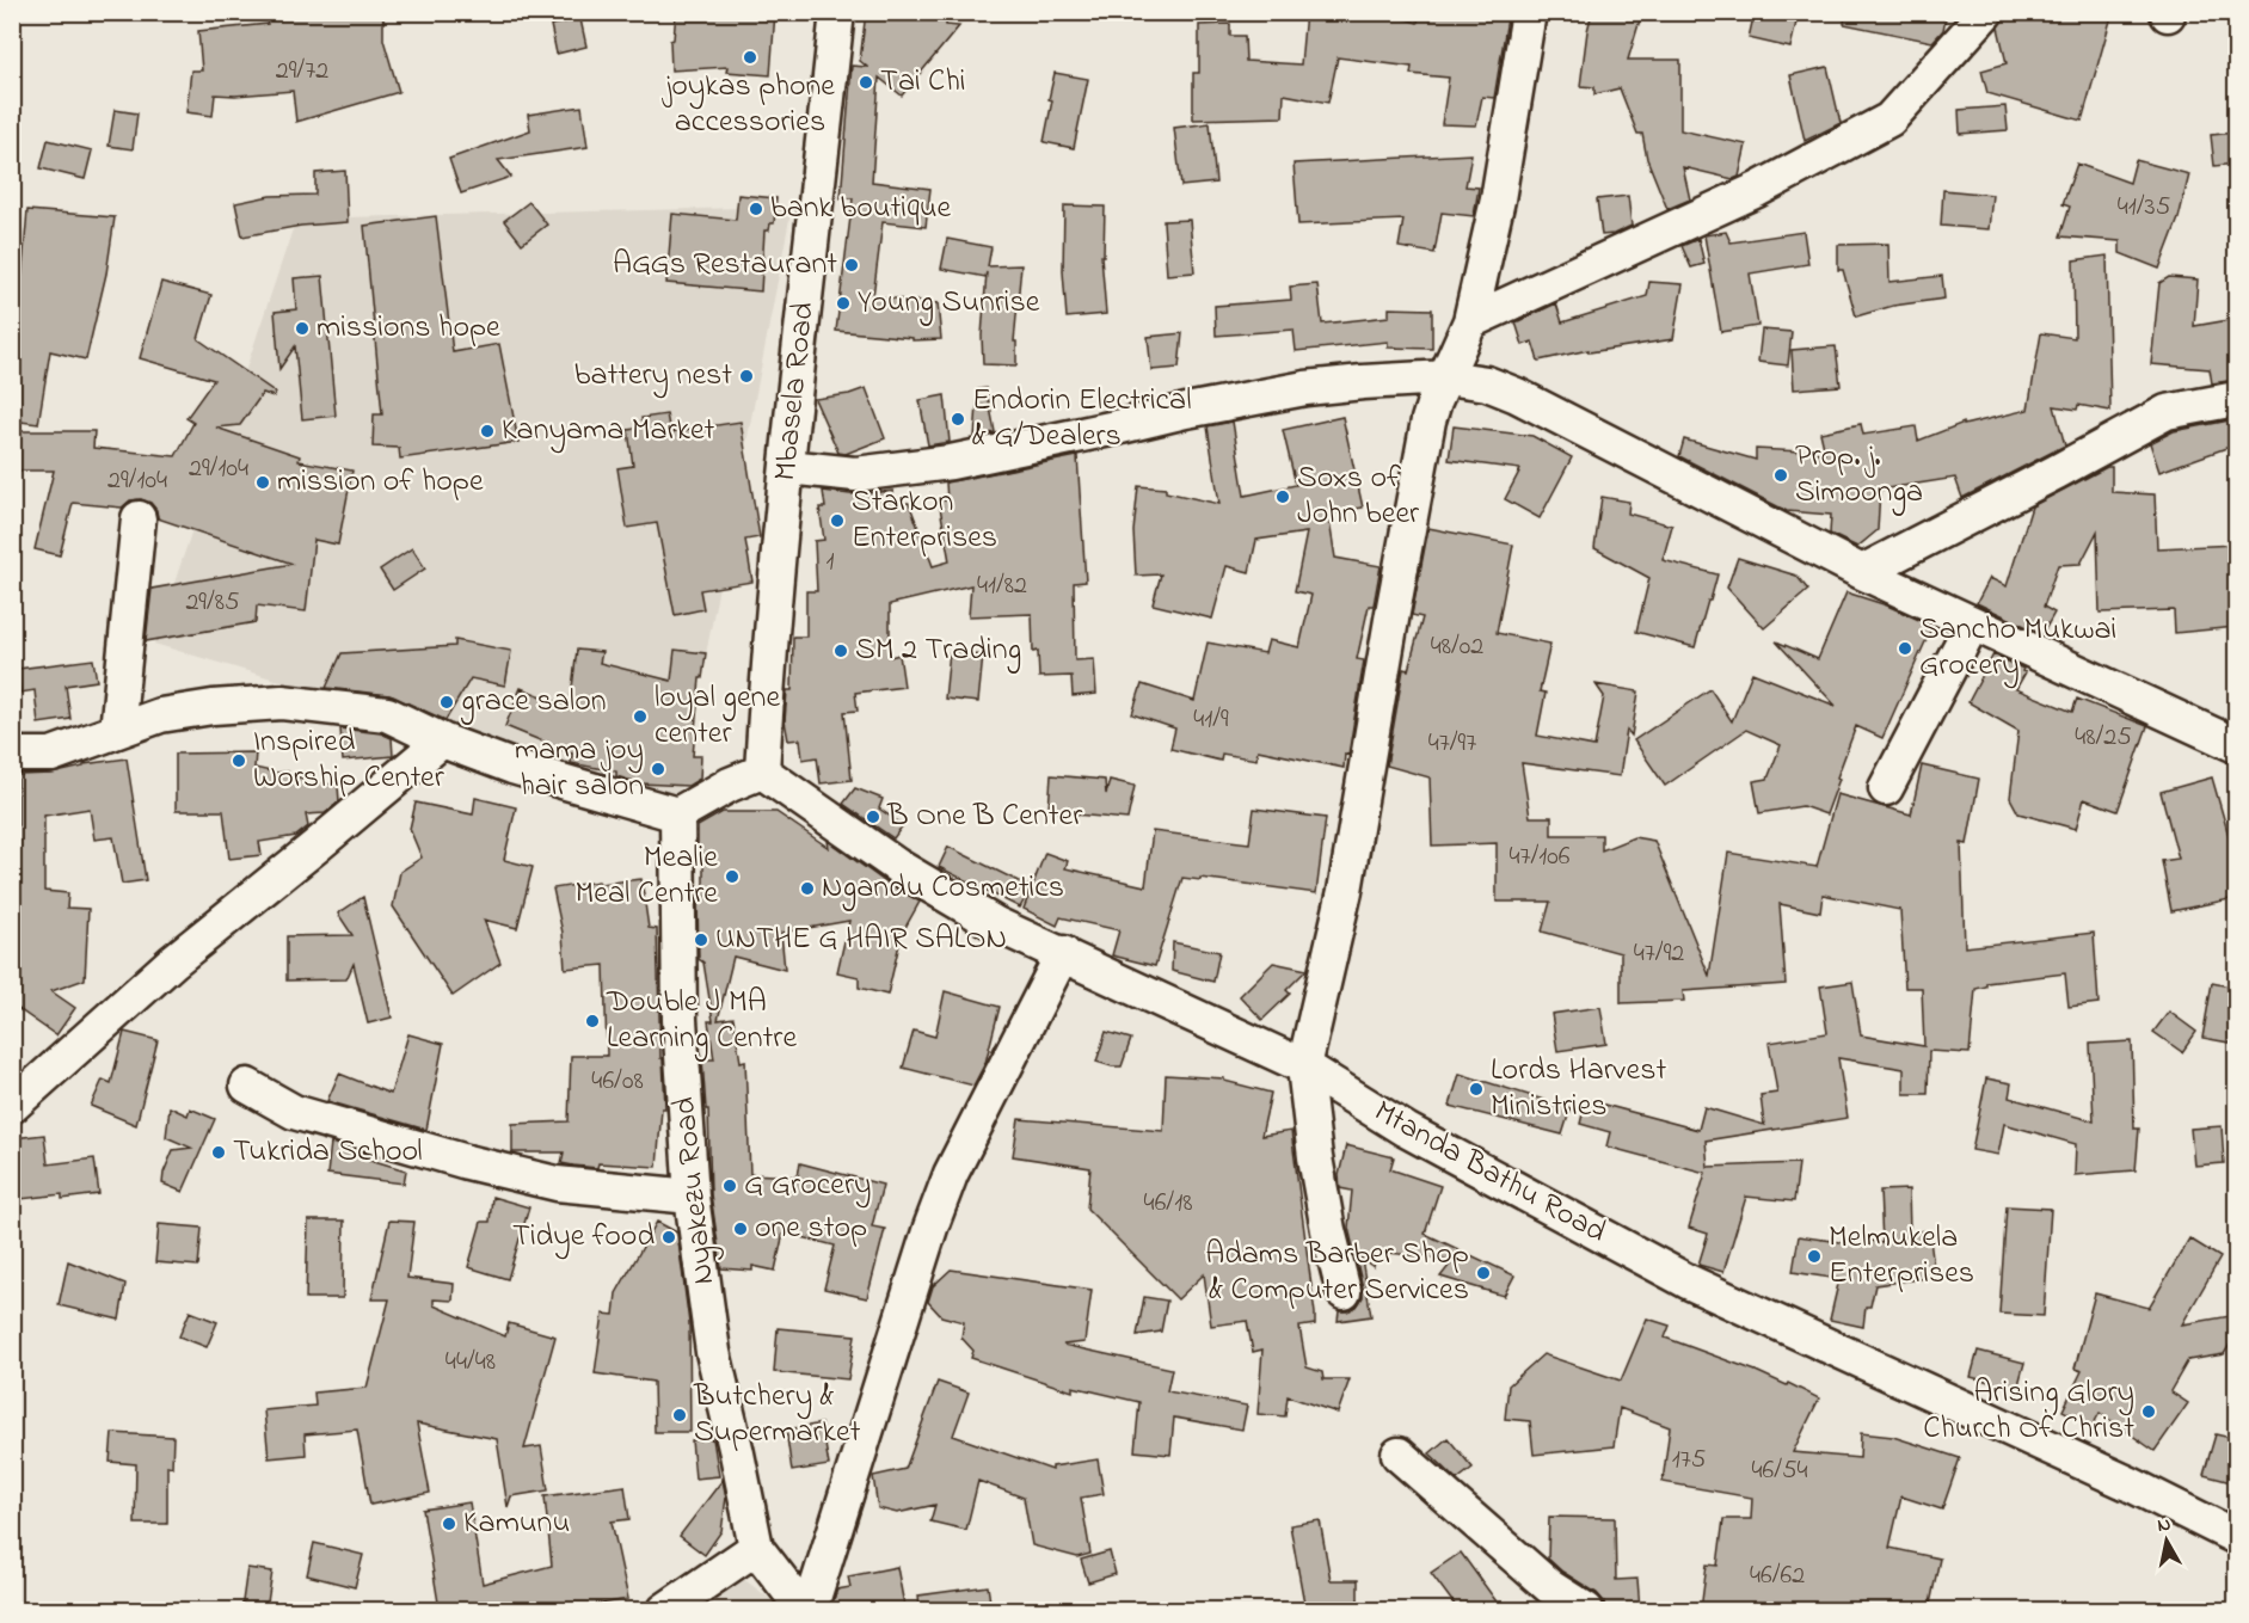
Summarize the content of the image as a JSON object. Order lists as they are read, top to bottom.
{
  "streets": {
    "street": ["Mbasela Road", "Mtanda Bathu Road", "Nyakezu Road"]
  },
  "crossings": [
    ["Mbasela Road", "Mtanda Bathu Road"]
  ],
  "places": [
    "joykas phone accessories",
    "Tai Chi",
    "bank boutique",
    "AGGs Restaurant",
    "Young Sunrise",
    "missions hope",
    "battery nest",
    "Endorin Electrical & G/Dealers",
    "Kanyama Market",
    "Prop. j. Simoonga",
    "mission of hope",
    "Soxs of John beer",
    "Starkon Enterprises",
    "Sancho Mukwai Grocery",
    "SM 2 Trading",
    "grace salon",
    "loyal gene center",
    "Inspired Worship Center",
    "mama joy hair salon",
    "B One B Center",
    "Mealie Meal Centre",
    "Ngandu Cosmetics",
    "UNTHE G HAIR SALON",
    "Double J MA Learning Centre",
    "Lords Harvest Ministries",
    "Tukrida School",
    "G Grocery",
    "one stop",
    "Tidye food",
    "Melmukela Enterprises",
    "Adams Barber Shop & Computer Services",
    "Arising Glory Church Of Christ",
    "Butchery & Supermarket",
    "Kamunu"
  ],
  "house_numbers": [
    "29/72",
    "41/35",
    "29/104",
    "29/104",
    "1",
    "41/82",
    "29/85",
    "48/02",
    "41/9",
    "48/25",
    "47/97",
    "47/106",
    "47/92",
    "46/08",
    "46/18",
    "44/48",
    "175",
    "46/54",
    "46/62"
  ],
  "north": "top"
}
